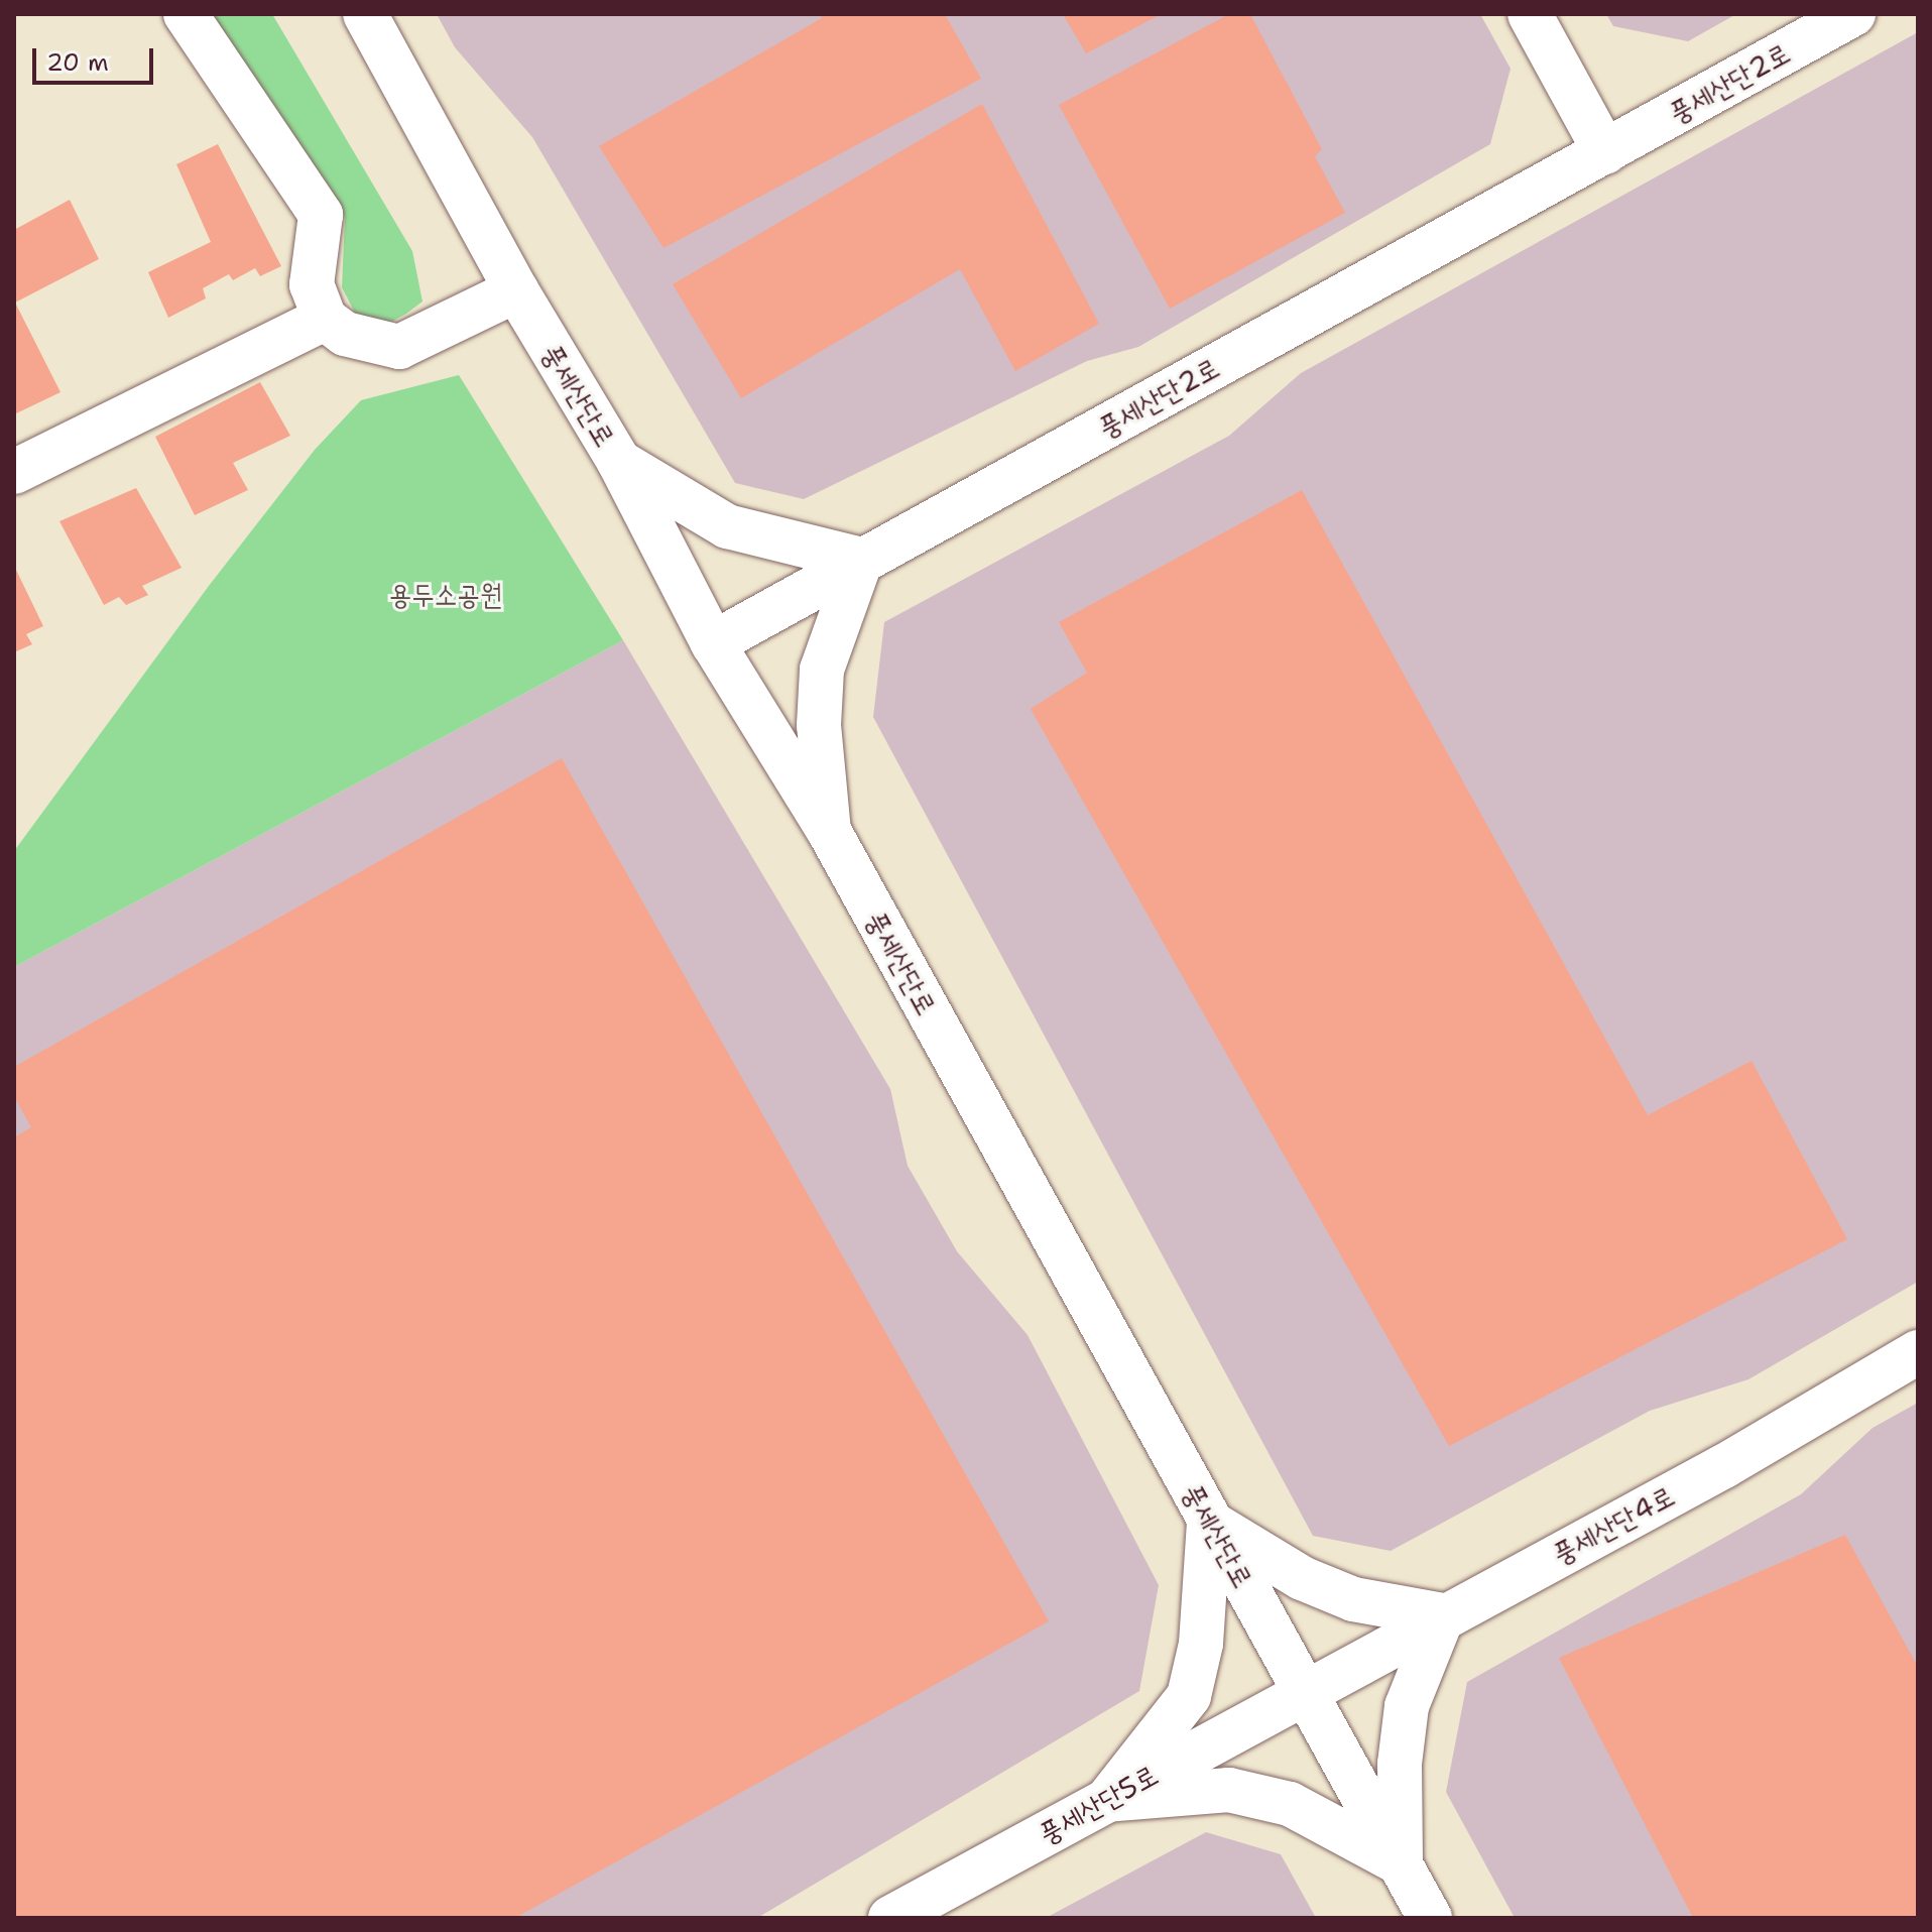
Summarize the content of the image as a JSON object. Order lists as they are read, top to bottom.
{
  "streets": {
    "street": [
      "풍세산단2로",
      "풍세산단로",
      "풍세산단4로",
      "풍세산단5로"
    ]
  },
  "crossings": [
    ["풍세산단2로", "풍세산단로"],
    ["풍세산단로", "풍세산단4로"],
    ["풍세산단로", "풍세산단5로"],
    ["풍세산단4로", "풍세산단5로"]
  ],
  "parks": ["용두소공원"],
  "scale_bar": "20 m"
}
